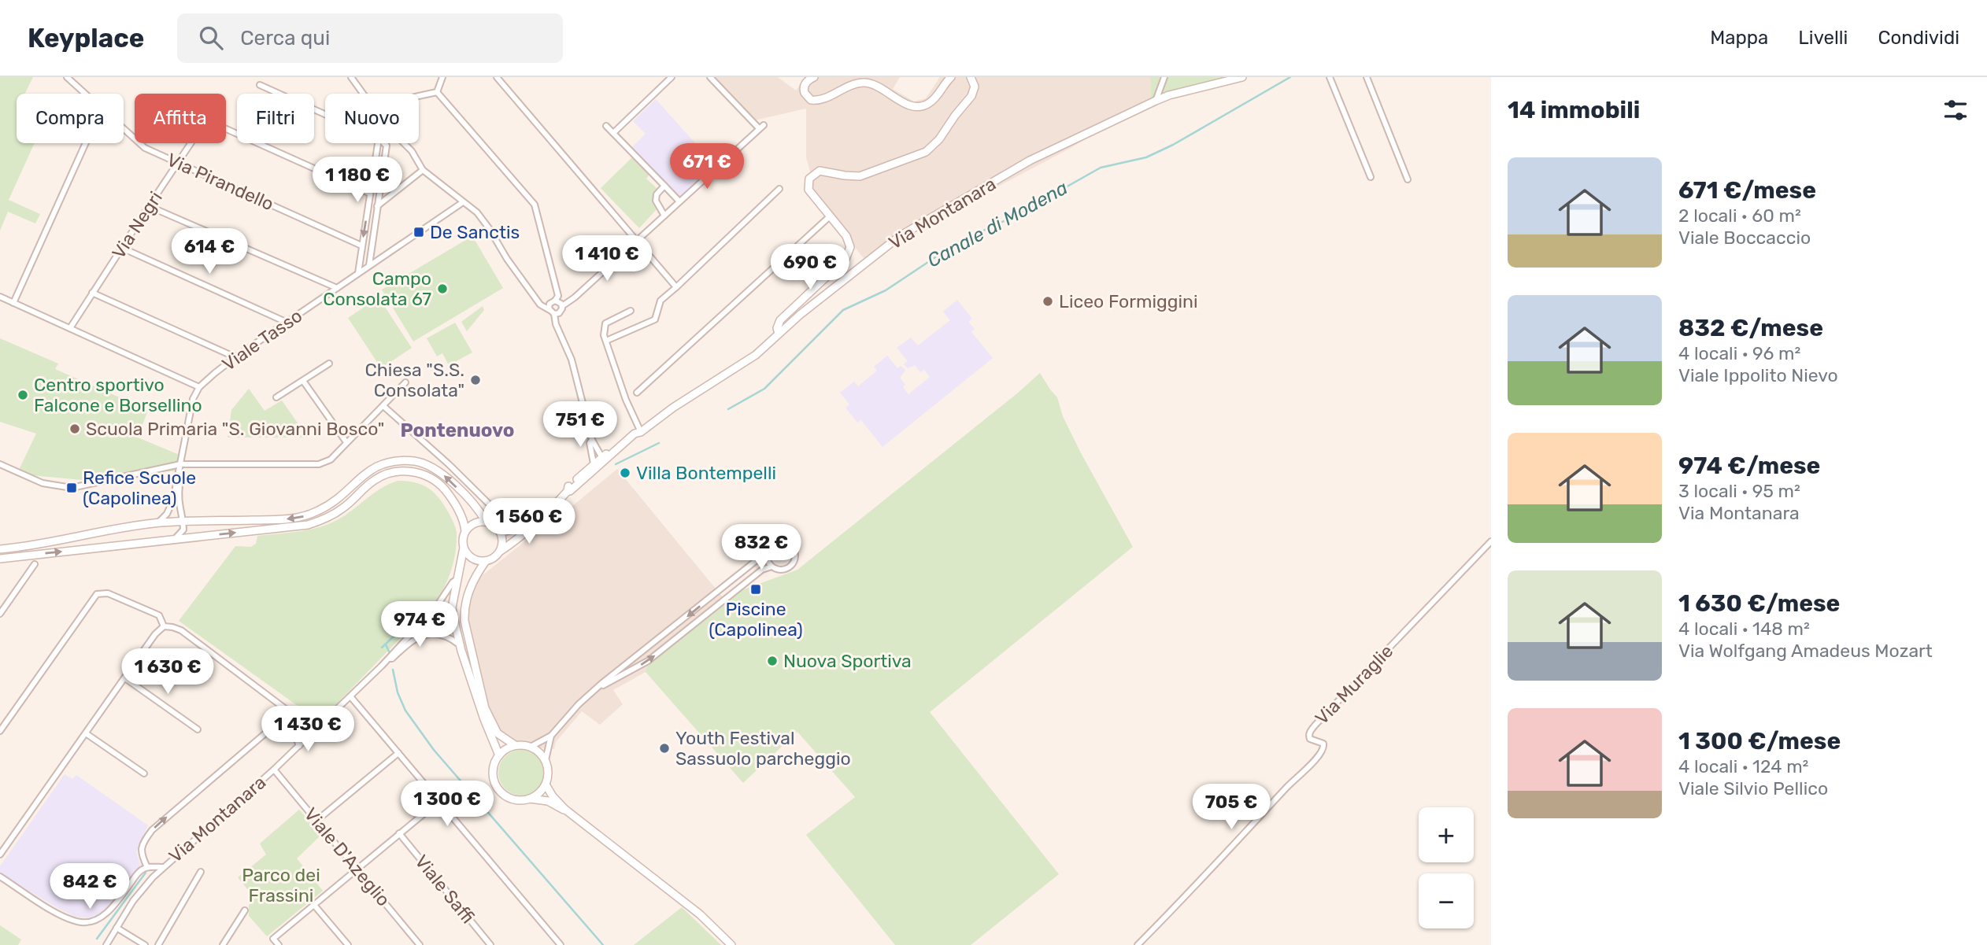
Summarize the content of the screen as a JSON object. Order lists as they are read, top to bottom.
{
  "streets": {
    "main road": ["Via Montanara"],
    "street": [
      "Via Pirandello",
      "Via Negri",
      "Viale Tasso",
      "Via Muraglie",
      "Viale D'Azeglio",
      "Viale Saffi"
    ]
  },
  "crossings": [
    ["Via Pirandello", "Via Negri"],
    ["Via Montanara", "Viale D'Azeglio"]
  ],
  "districts": ["Pontenuovo"],
  "water": ["Canale di Modena"],
  "parks": ["Parco dei Frassini"],
  "places": {
    "transit": ["De Sanctis", "Refice Scuole (Capolinea)", "Piscine (Capolinea)"],
    "other": [
      "Campo Consolata 67",
      "Liceo Formiggini",
      "Chiesa \"S.S. Consolata\"",
      "Centro sportivo Falcone e Borsellino",
      "Scuola Primaria \"S. Giovanni Bosco\"",
      "Villa Bontempelli",
      "Nuova Sportiva",
      "Youth Festival Sassuolo parcheggio"
    ]
  },
  "page": {
    "header": "Keyplace",
    "search": "Cerca qui",
    "nav": ["Mappa", "Livelli", "Condividi"],
    "heading": "14 immobili",
    "chip": [
      "Compra",
      "Affitta",
      "Filtri",
      "Nuovo"
    ],
    "price": [
      "671 €",
      "1 180 €",
      "614 €",
      "1 410 €",
      "690 €",
      "751 €",
      "1 560 €",
      "832 €",
      "974 €",
      "1 630 €",
      "1 430 €",
      "1 300 €",
      "705 €",
      "842 €"
    ],
    "list": [
      {
        "name": "671 €/mese",
        "note": "2 locali · 60 m² · Viale Boccaccio"
      },
      {
        "name": "832 €/mese",
        "note": "4 locali · 96 m² · Viale Ippolito Nievo"
      },
      {
        "name": "974 €/mese",
        "note": "3 locali · 95 m² · Via Montanara"
      },
      {
        "name": "1 630 €/mese",
        "note": "4 locali · 148 m² · Via Wolfgang Amadeus Mozart"
      },
      {
        "name": "1 300 €/mese",
        "note": "4 locali · 124 m² · Viale Silvio Pellico"
      }
    ],
    "map_buttons": ["+", "−"]
  }
}
